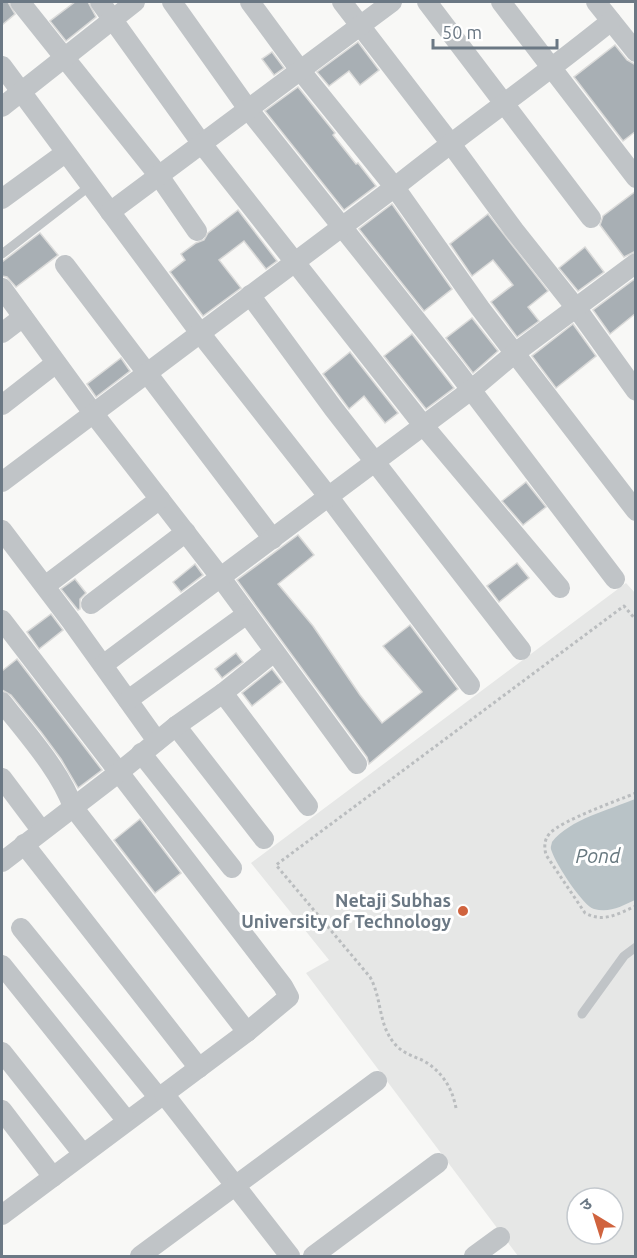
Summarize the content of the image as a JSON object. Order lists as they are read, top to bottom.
{
  "water": ["Pond"],
  "places": ["Netaji Subhas University of Technology"],
  "scale_bar": "50 m",
  "north": "top left"
}
